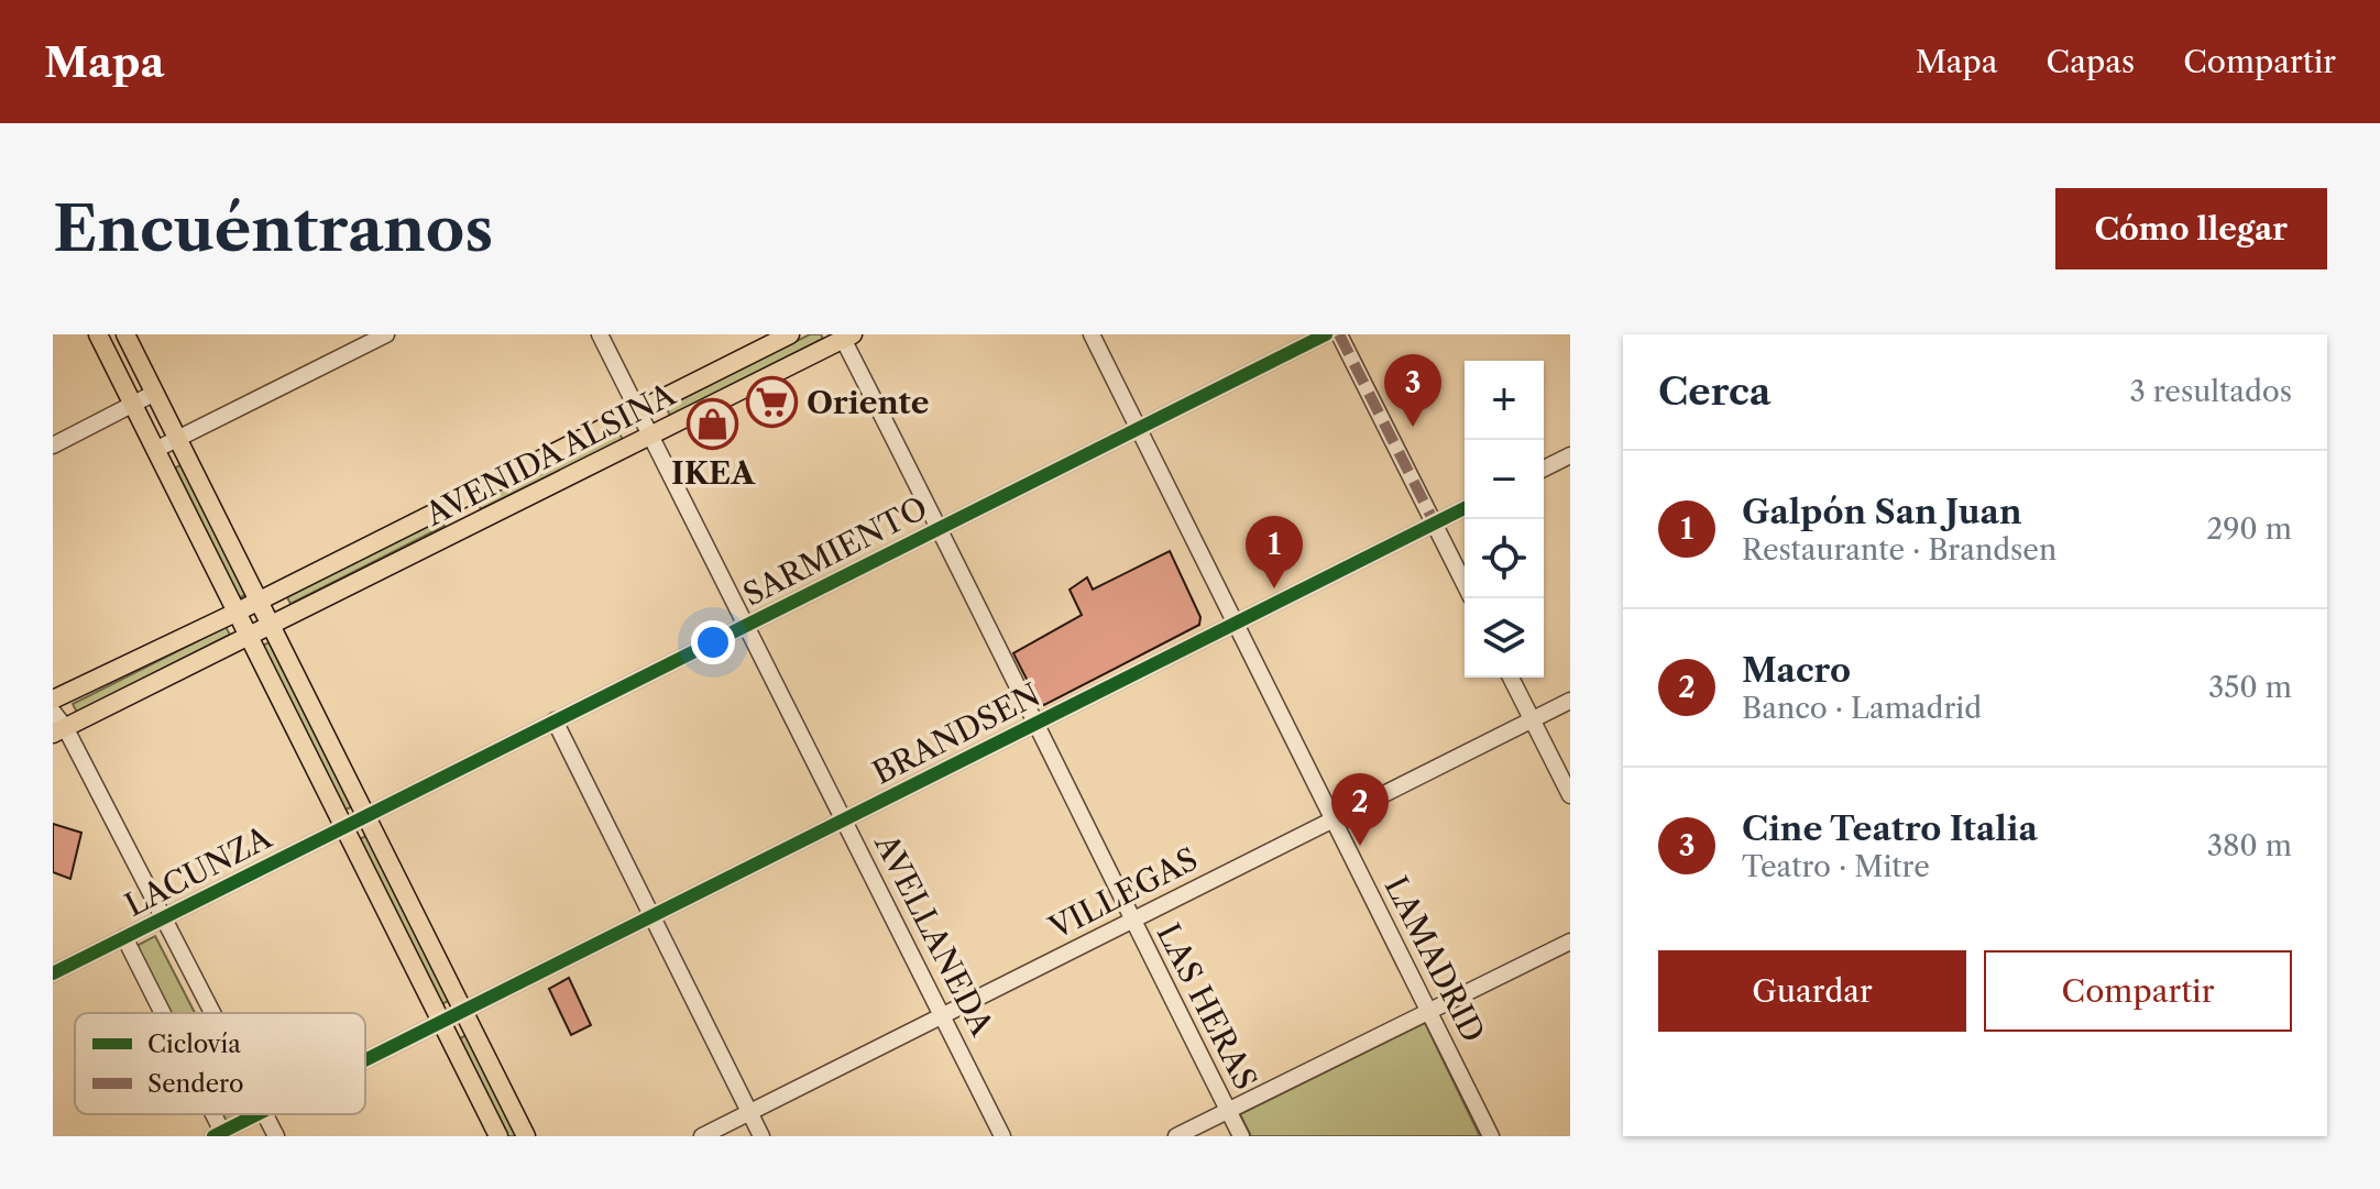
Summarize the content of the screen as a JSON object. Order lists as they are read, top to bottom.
{
  "streets": {
    "main road": ["AVENIDA ALSINA"],
    "street": [
      "SARMIENTO",
      "BRANDSEN",
      "LACUNZA",
      "VILLEGAS",
      "AVELLANEDA",
      "LAMADRID",
      "LAS HERAS"
    ]
  },
  "crossings": [
    ["AVENIDA ALSINA", "AVELLANEDA"],
    ["AVENIDA ALSINA", "LAS HERAS"],
    ["SARMIENTO", "LACUNZA"],
    ["SARMIENTO", "AVELLANEDA"],
    ["SARMIENTO", "LAMADRID"],
    ["SARMIENTO", "LAS HERAS"],
    ["BRANDSEN", "AVELLANEDA"],
    ["BRANDSEN", "LAMADRID"],
    ["BRANDSEN", "LAS HERAS"],
    ["VILLEGAS", "AVELLANEDA"],
    ["VILLEGAS", "LAMADRID"],
    ["VILLEGAS", "LAS HERAS"]
  ],
  "places": {
    "supermarket": ["Oriente"],
    "shop": ["IKEA"]
  },
  "legend": ["Ciclovía", "Sendero"],
  "page": {
    "header": "Mapa",
    "nav": ["Mapa", "Capas", "Compartir"],
    "buttons": [
      "Cómo llegar",
      ["Guardar", "Compartir"]
    ],
    "title": "Encuéntranos",
    "heading": ["Cerca", "3 resultados"],
    "pins": ["3", "1", "2"],
    "map_buttons": ["+", "−"],
    "list": [
      {
        "mark": "1",
        "name": "Galpón San Juan",
        "note": "Restaurante · Brandsen",
        "value": "290 m"
      },
      {
        "mark": "2",
        "name": "Macro",
        "note": "Banco · Lamadrid",
        "value": "350 m"
      },
      {
        "mark": "3",
        "name": "Cine Teatro Italia",
        "note": "Teatro · Mitre",
        "value": "380 m"
      }
    ]
  }
}
